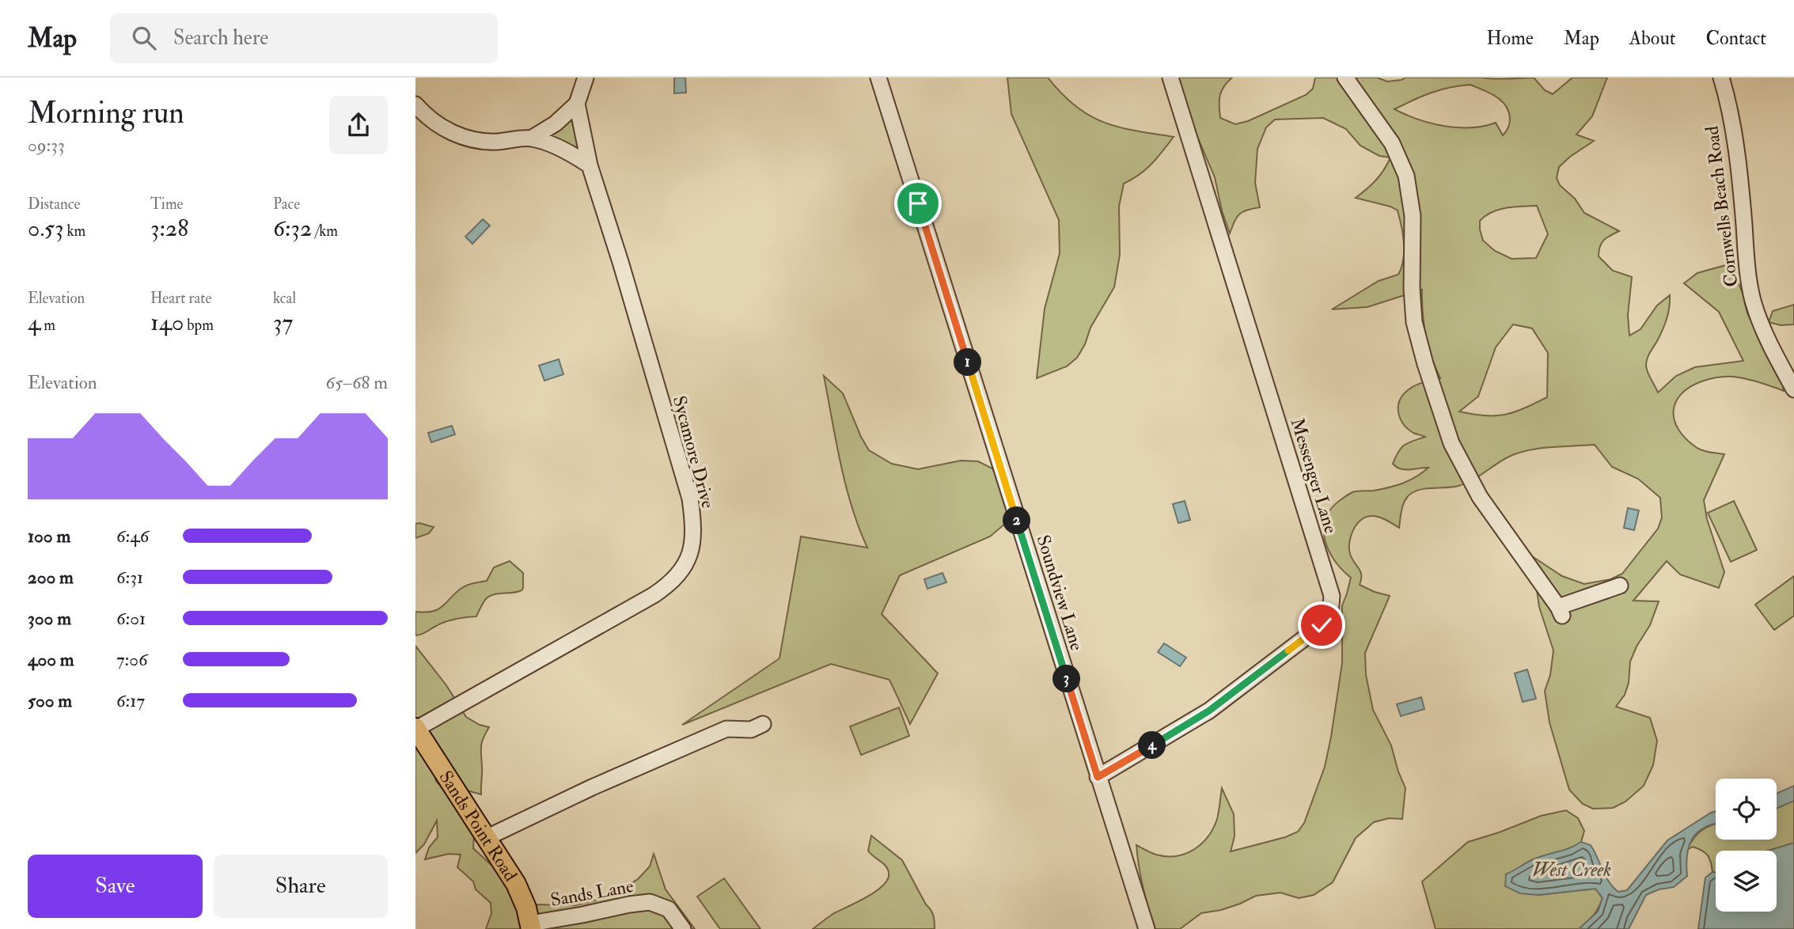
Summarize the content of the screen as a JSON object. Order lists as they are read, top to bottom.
{
  "streets": {
    "main road": ["Sands Point Road"],
    "street": [
      "Cornwells Beach Road",
      "Sycamore Drive",
      "Messenger Lane",
      "Soundview Lane",
      "Sands Lane"
    ]
  },
  "crossings": [
    ["Sycamore Drive", "Sands Point Road"],
    ["Messenger Lane", "Soundview Lane"],
    ["Sands Point Road", "Sands Lane"]
  ],
  "water": ["West Creek"],
  "page": {
    "header": "Map",
    "search": "Search here",
    "nav": [
      "Home",
      "Map",
      "About",
      "Contact"
    ],
    "heading": ["Morning run", "09:33"],
    "stats": [
      ["Distance", "0.53 km"],
      ["Time", "3:28"],
      ["Pace", "6:32 /km"],
      ["Elevation", "4 m"],
      ["Heart rate", "140 bpm"],
      ["kcal", "37"]
    ],
    "pins": [
      "1",
      "2",
      "3",
      "4"
    ],
    "chart": ["Elevation", "65–68 m"],
    "list": [
      {
        "name": "100 m",
        "note": "6:46"
      },
      {
        "name": "200 m",
        "note": "6:31"
      },
      {
        "name": "300 m",
        "note": "6:01"
      },
      {
        "name": "400 m",
        "note": "7:06"
      },
      {
        "name": "500 m",
        "note": "6:17"
      }
    ],
    "buttons": ["Save", "Share"]
  }
}
